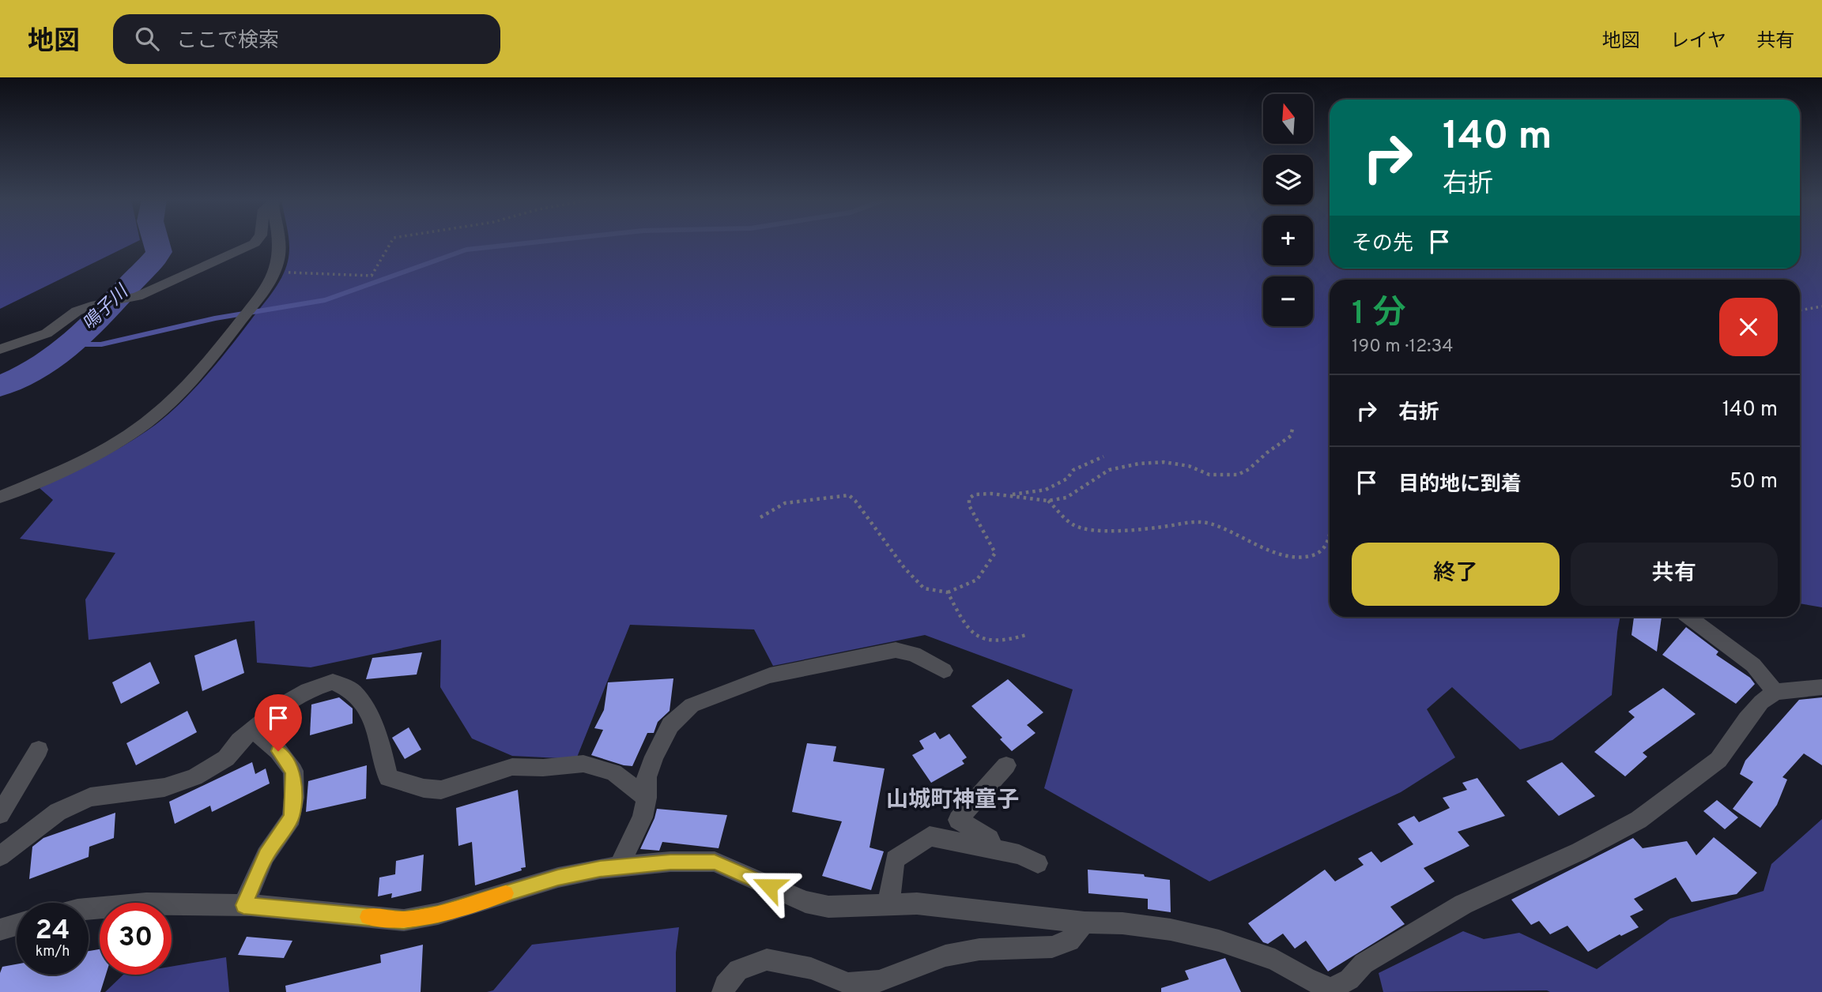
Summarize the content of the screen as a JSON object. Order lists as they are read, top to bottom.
{
  "districts": ["山城町神童子"],
  "water": ["鳴子川"],
  "north": "top",
  "page": {
    "header": "地図",
    "search": "ここで検索",
    "nav": ["地図", "レイヤ", "共有"],
    "map_buttons": ["+", "−"],
    "turn": ["140 m", "右折"],
    "then": "その先",
    "heading": ["1 分", "190 m · 12:34"],
    "list": [
      {
        "name": "右折",
        "value": "140 m"
      },
      {
        "name": "目的地に到着",
        "value": "50 m"
      }
    ],
    "buttons": ["終了", "共有"],
    "speed": "24 km/h",
    "limit": "30"
  }
}
